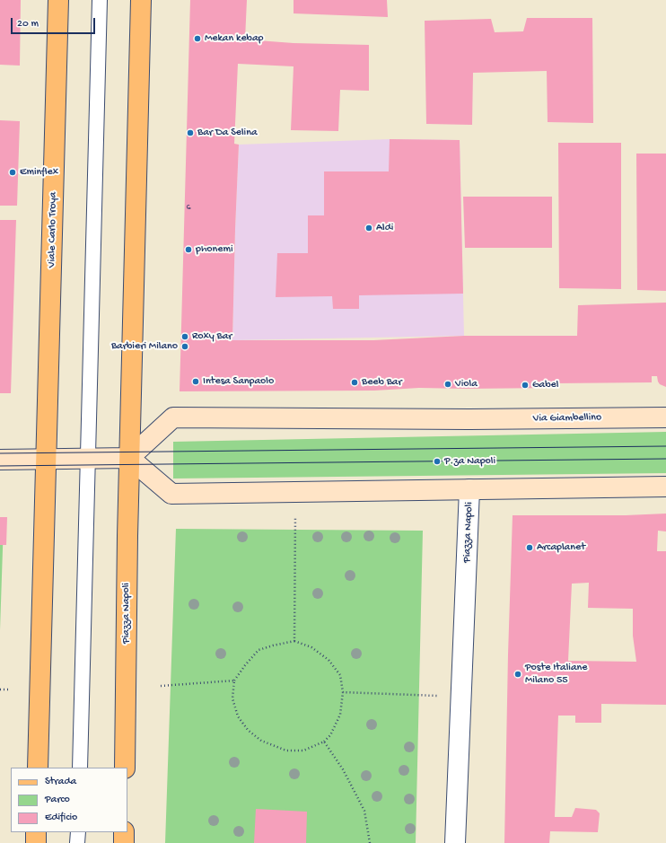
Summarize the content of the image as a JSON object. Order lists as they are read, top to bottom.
{
  "streets": {
    "main road": ["Viale Carlo Troya", "Piazza Napoli"],
    "street": ["Via Giambellino"]
  },
  "crossings": [
    ["Via Giambellino", "Piazza Napoli"]
  ],
  "places": [
    "Mekan kebap",
    "Bar Da Selina",
    "Eminflex",
    "Aldi",
    "phonemi",
    "Roxy Bar",
    "Barbieri Milano",
    "Intesa Sanpaolo",
    "Beeb Bar",
    "Viola",
    "Gabel",
    "P.za Napoli",
    "Arcaplanet",
    "Poste Italiane Milano 55"
  ],
  "house_numbers": ["6"],
  "legend": ["Strada", "Parco", "Edificio"],
  "scale_bar": "20 m"
}
